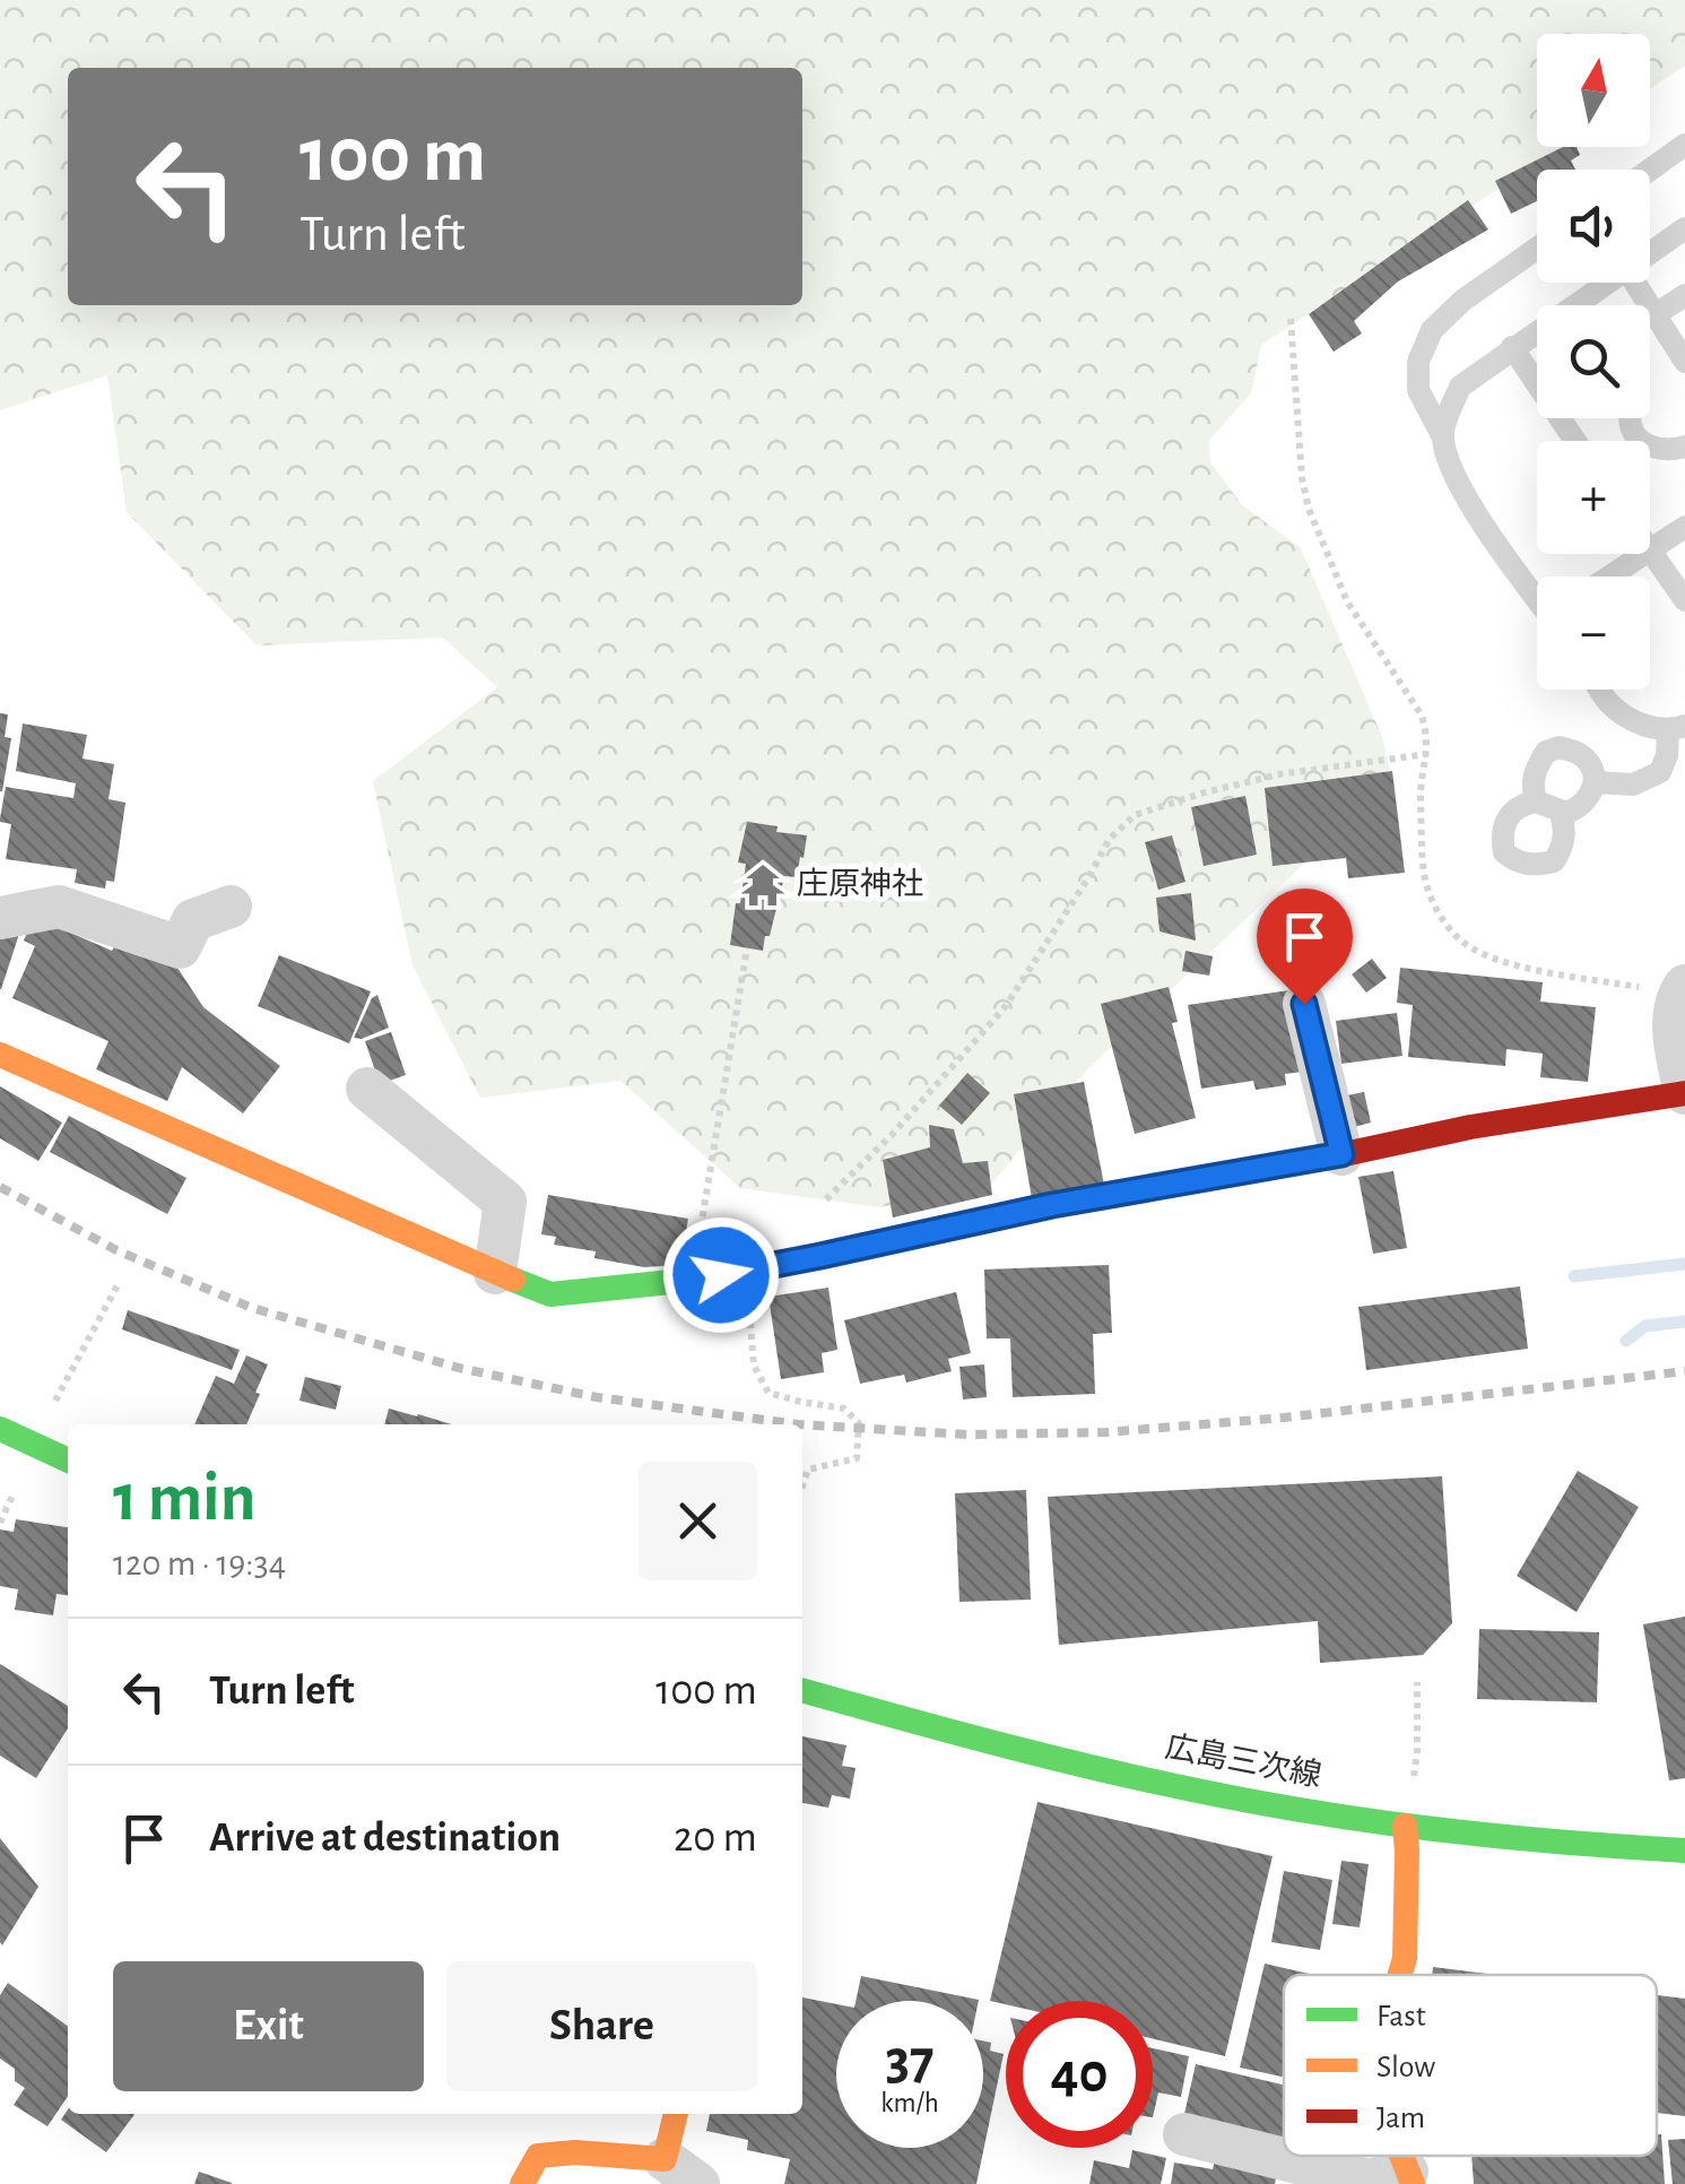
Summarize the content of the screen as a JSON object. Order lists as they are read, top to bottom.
{
  "streets": {
    "street": ["広島三次線"]
  },
  "places": {
    "temple": ["庄原神社"]
  },
  "legend": ["Fast", "Slow", "Jam"],
  "north": "top",
  "page": {
    "map_buttons": ["+", "−"],
    "turn": ["100 m", "Turn left"],
    "heading": ["1 min", "120 m · 19:34"],
    "list": [
      {
        "name": "Turn left",
        "value": "100 m"
      },
      {
        "name": "Arrive at destination",
        "value": "20 m"
      }
    ],
    "buttons": ["Exit", "Share"],
    "speed": "37 km/h",
    "limit": "40"
  }
}
